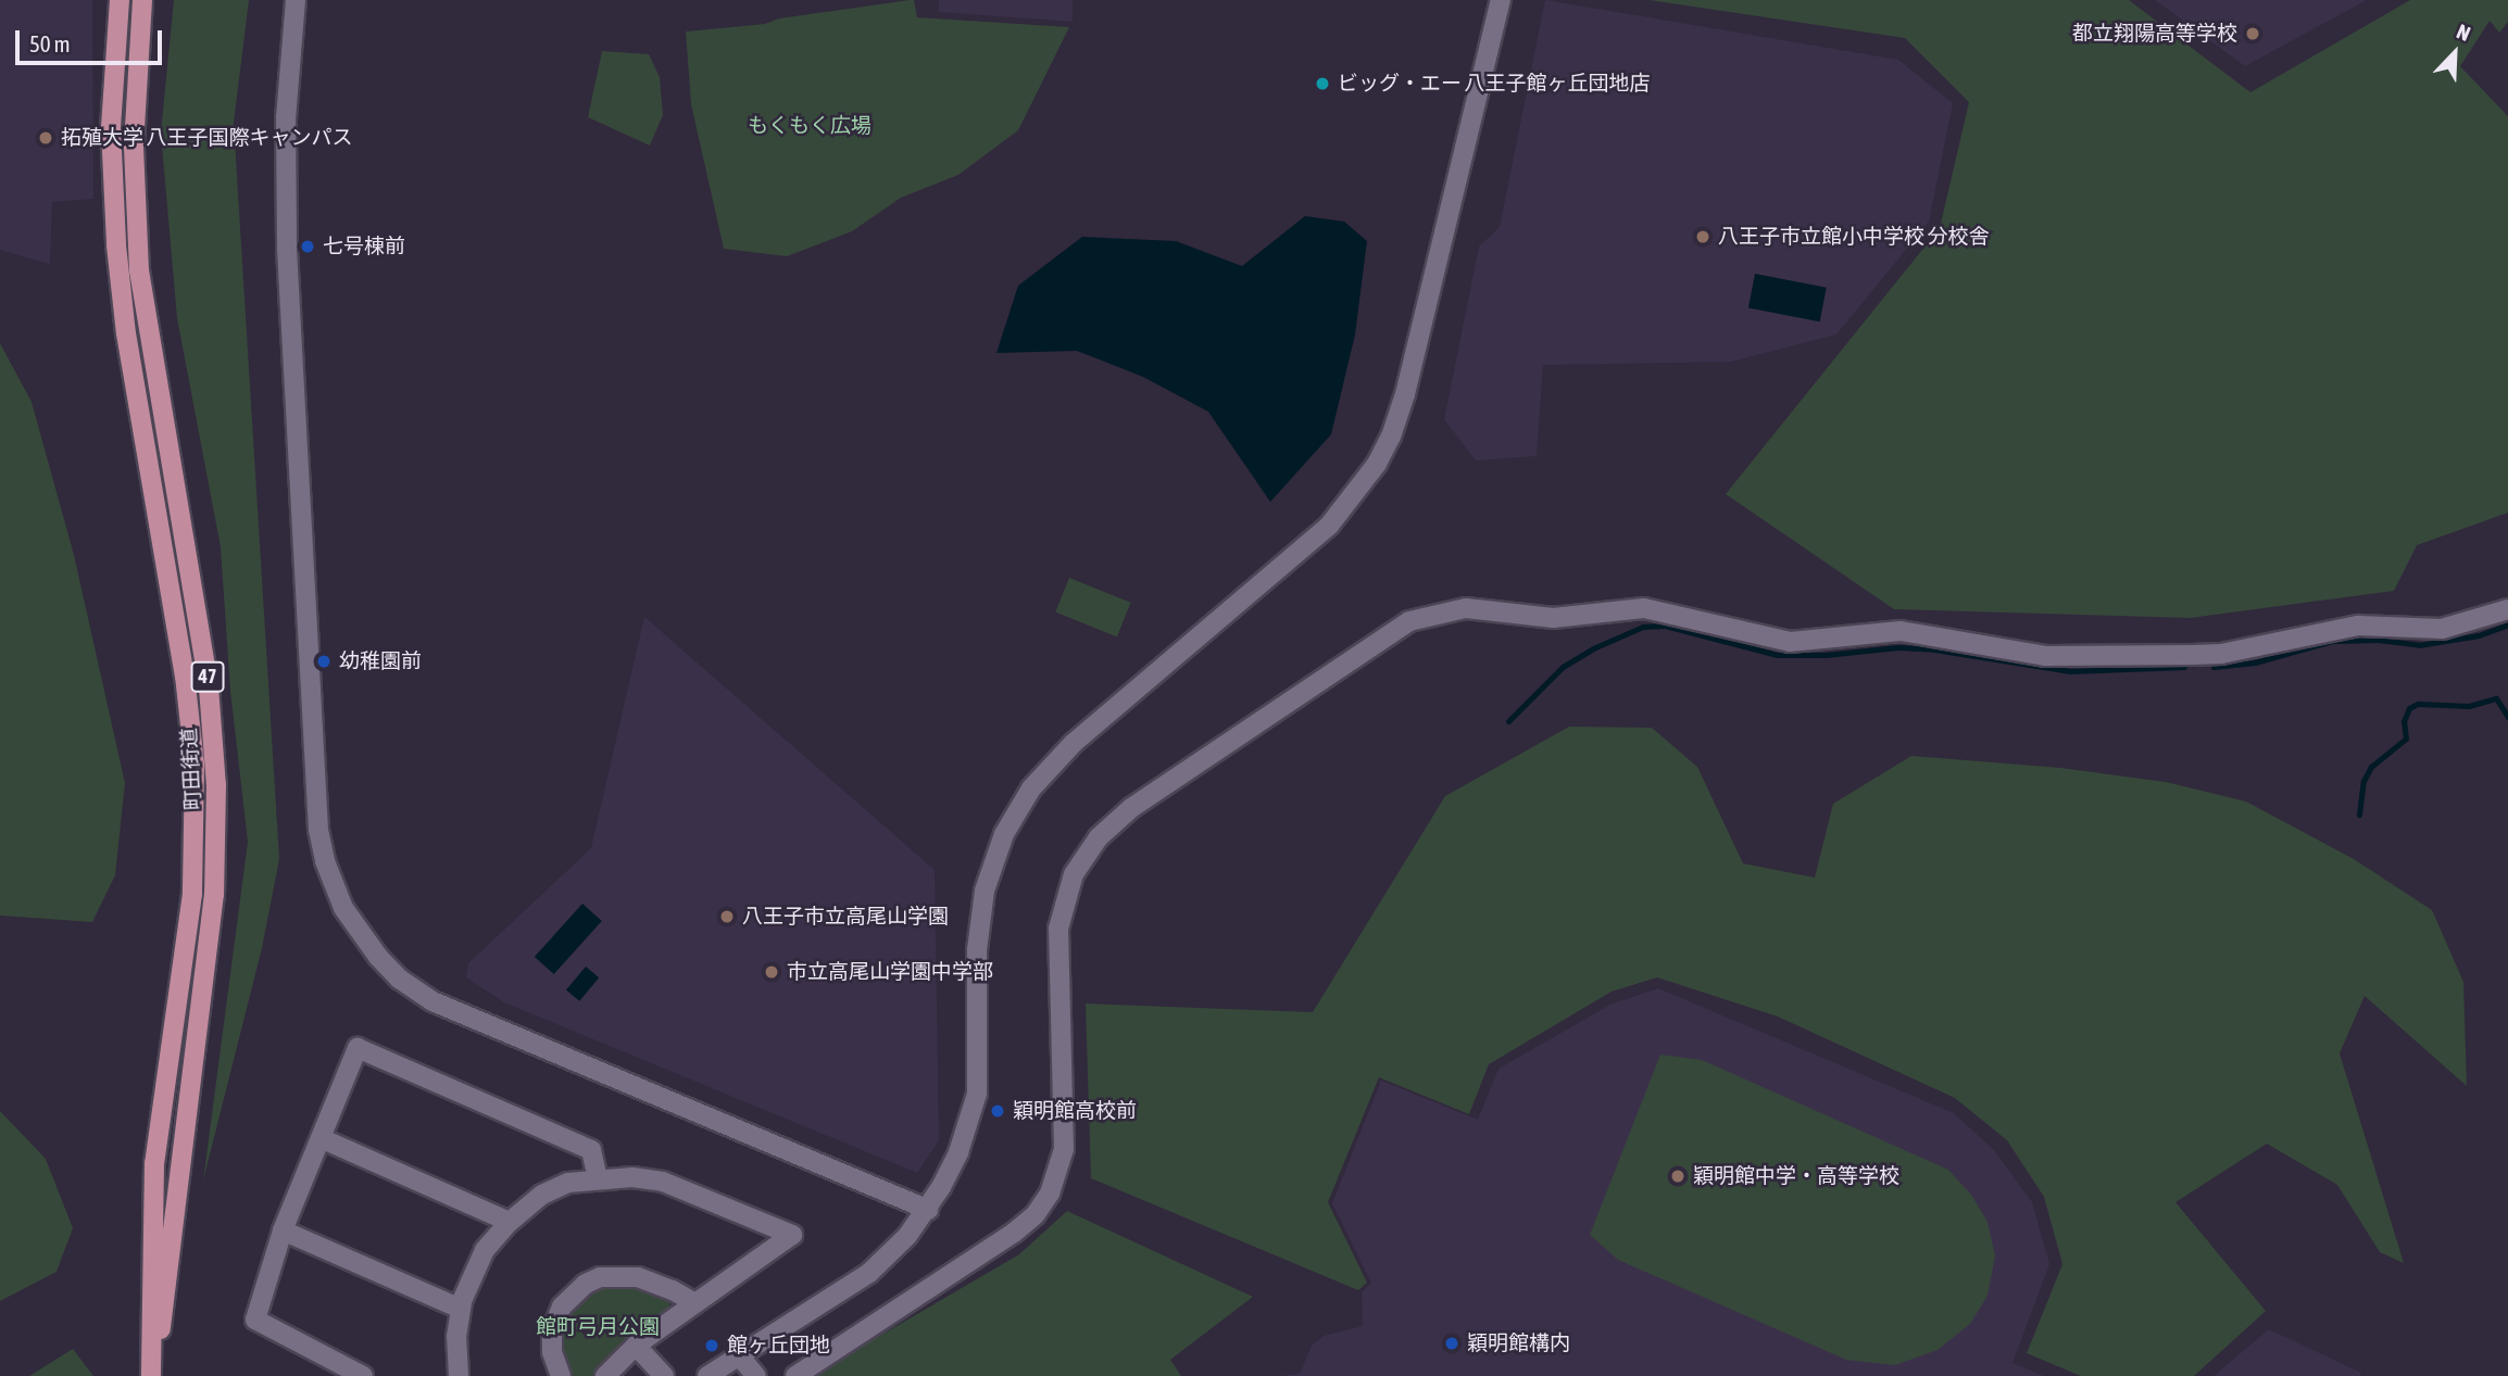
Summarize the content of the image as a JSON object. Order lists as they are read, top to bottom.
{
  "streets": {
    "main road": ["47", "町田街道"]
  },
  "parks": ["もくもく広場", "館町弓月公園"],
  "places": [
    "都立翔陽高等学校",
    "ビッグ・エー 八王子館ヶ丘団地店",
    "拓殖大学 八王子国際キャンパス",
    "八王子市立館小中学校 分校舎",
    "七号棟前",
    "幼稚園前",
    "八王子市立高尾山学園",
    "市立高尾山学園中学部",
    "穎明館高校前",
    "穎明館中学・高等学校",
    "穎明館構内",
    "館ヶ丘団地"
  ],
  "scale_bar": "50 m",
  "north": "top right"
}
